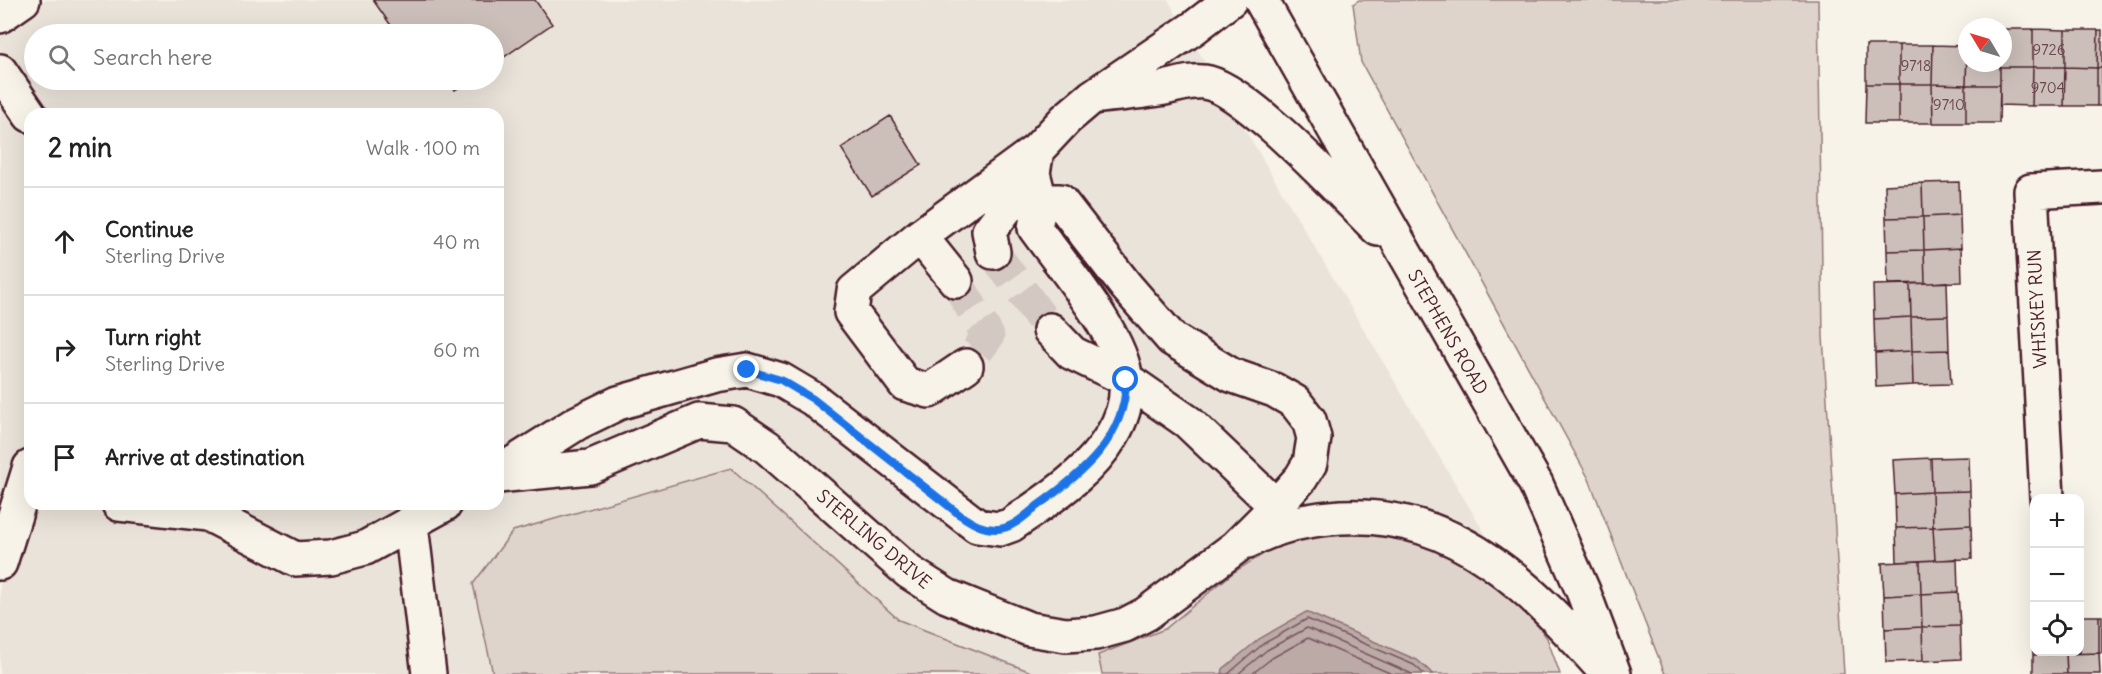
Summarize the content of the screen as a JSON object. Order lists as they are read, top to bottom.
{
  "streets": {
    "street": ["WHISKEY RUN", "STEPHENS ROAD", "STERLING DRIVE"]
  },
  "house_numbers": [
    "9726",
    "9718",
    "9704",
    "9710"
  ],
  "north": "top left",
  "page": {
    "search": "Search here",
    "heading": ["2 min", "Walk · 100 m"],
    "list": [
      ["Continue", "Sterling Drive", "40 m"],
      ["Turn right", "Sterling Drive", "60 m"],
      "Arrive at destination"
    ],
    "map_buttons": ["+", "−"]
  }
}
